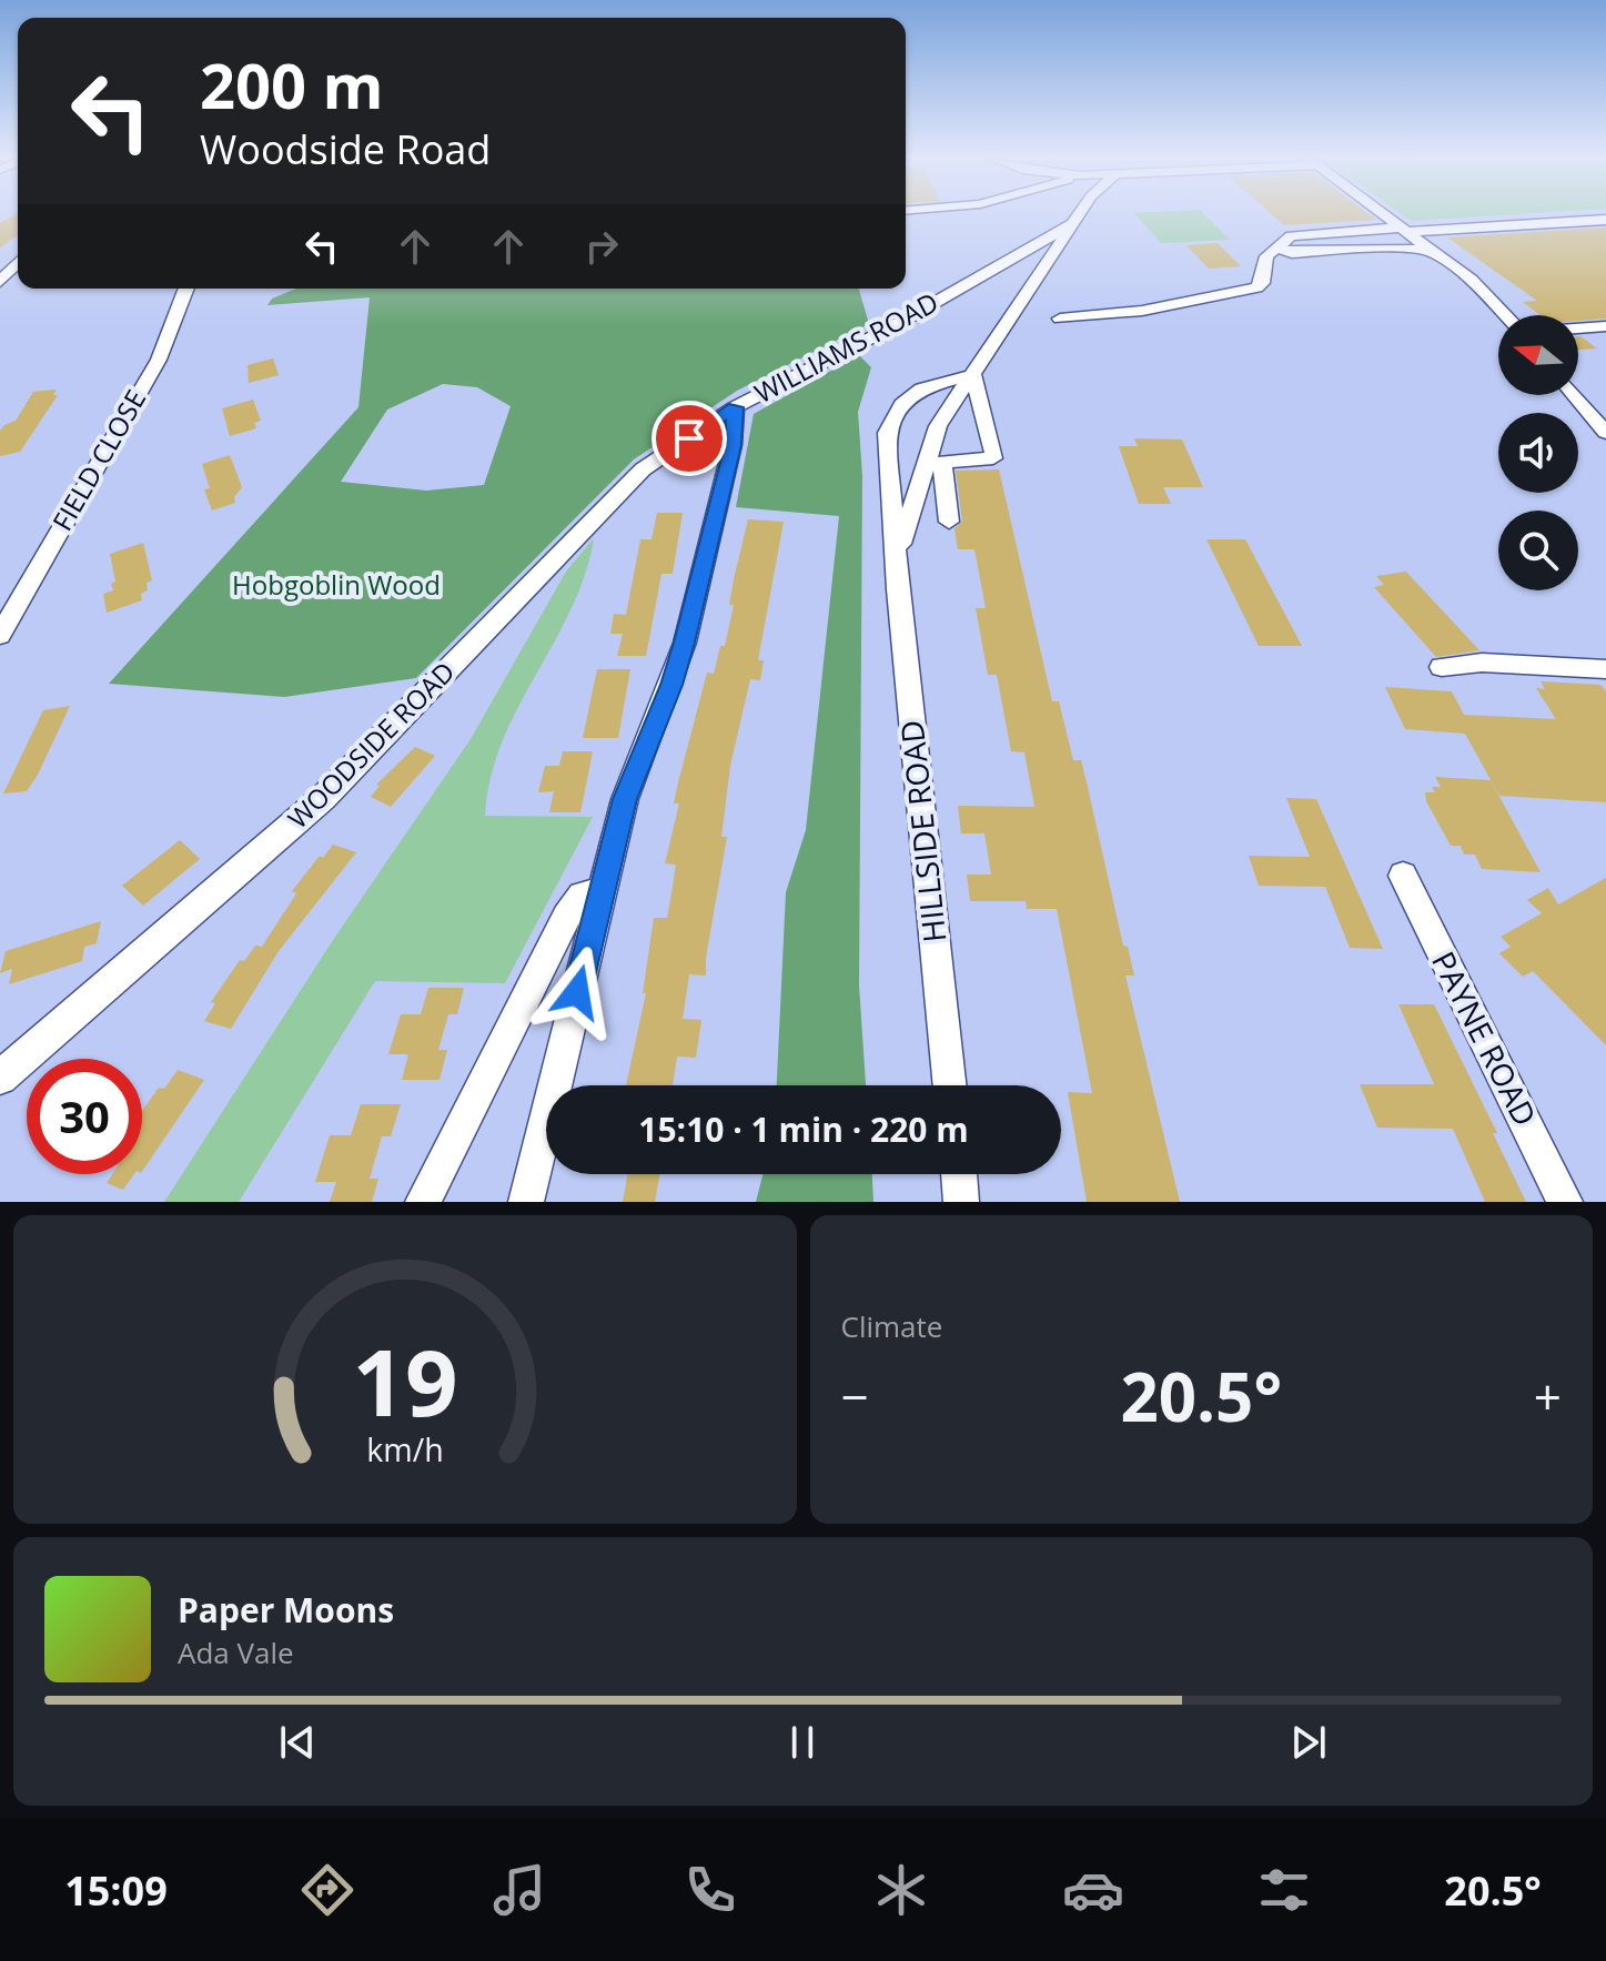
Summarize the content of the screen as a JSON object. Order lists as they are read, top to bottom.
{
  "streets": {
    "street": [
      "WILLIAMS ROAD",
      "FIELD CLOSE",
      "WOODSIDE ROAD",
      "HILLSIDE ROAD",
      "PAYNE ROAD"
    ]
  },
  "crossings": [
    ["WILLIAMS ROAD", "WOODSIDE ROAD"],
    ["WILLIAMS ROAD", "HILLSIDE ROAD"]
  ],
  "parks": ["Hobgoblin Wood"],
  "north": "left",
  "page": {
    "turn": ["200 m", "Woodside Road"],
    "limit": "30",
    "trip": "15:10 · 1 min · 220 m",
    "tile": "Climate",
    "heat": ["−", "20.5°", "+"],
    "song": ["Paper Moons", "Ada Vale"],
    "tabs": ["15:09", "20.5°"],
    "gauge": ["19", "km/h"]
  }
}
